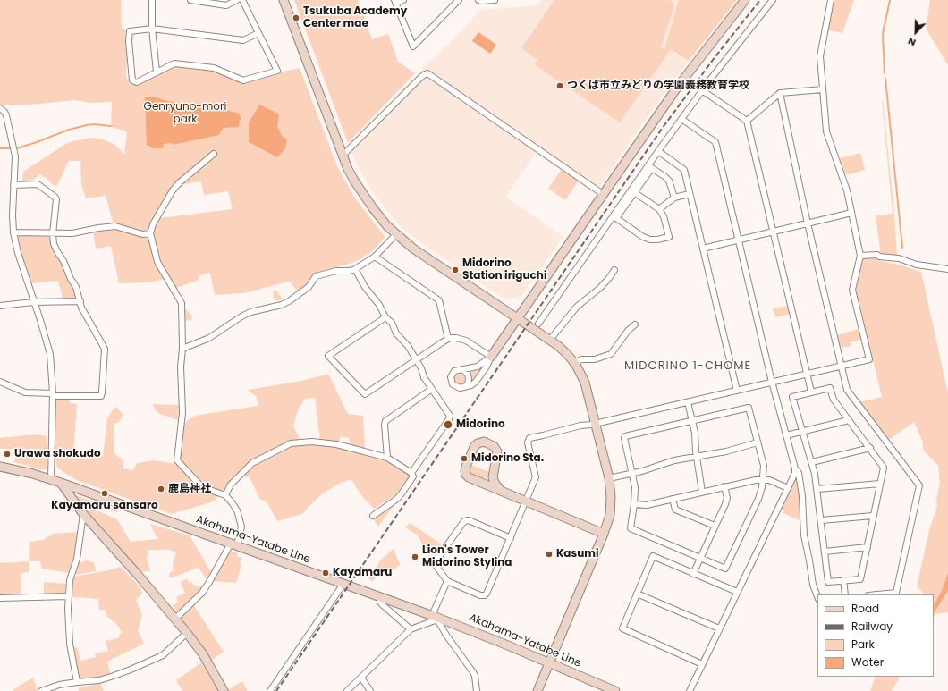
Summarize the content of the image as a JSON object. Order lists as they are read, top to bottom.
{
  "streets": {
    "street": ["Akahama-Yatabe Line"]
  },
  "districts": ["MIDORINO 1-CHOME"],
  "parks": ["Genryuno-mori park"],
  "places": [
    "Tsukuba Academy Center mae",
    "つくば市立みどりの学園義務教育学校",
    "Midorino Station iriguchi",
    "Midorino",
    "Urawa shokudo",
    "Midorino Sta.",
    "鹿島神社",
    "Kayamaru sansaro",
    "Kasumi",
    "Lion's Tower Midorino Stylina",
    "Kayamaru"
  ],
  "legend": [
    "Road",
    "Railway",
    "Park",
    "Water"
  ],
  "north": "bottom left"
}
